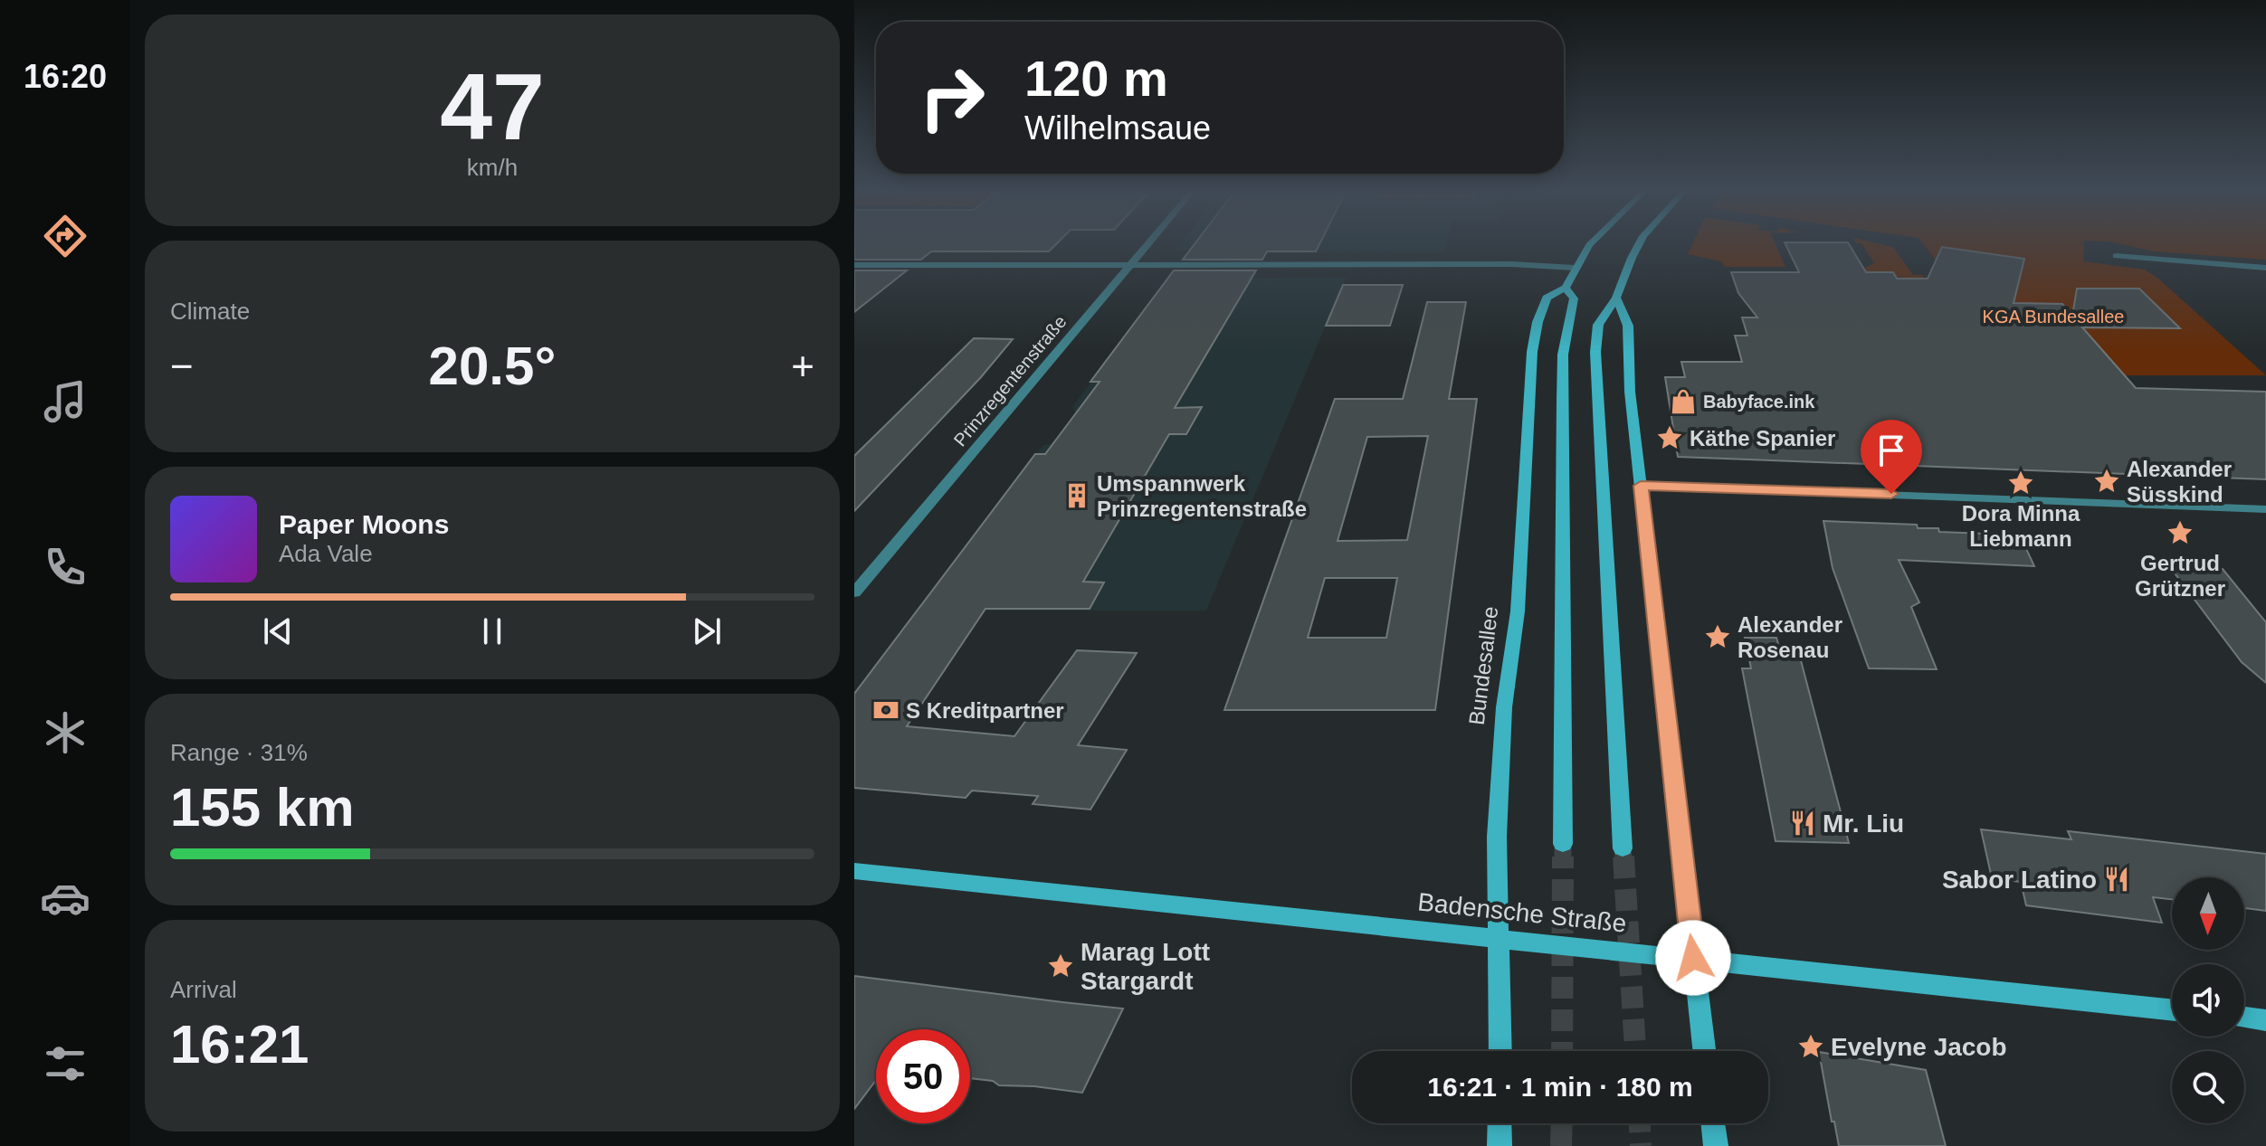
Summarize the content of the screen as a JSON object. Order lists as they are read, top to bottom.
{
  "streets": {
    "main road": ["Bundesallee", "Badensche Straße"],
    "street": ["Prinzregentenstraße"]
  },
  "crossings": [
    ["Bundesallee", "Badensche Straße"]
  ],
  "parks": ["KGA Bundesallee"],
  "places": {
    "shop": ["Babyface.ink"],
    "place": [
      "Käthe Spanier",
      "Alexander Süsskind",
      "Dora Minna Liebmann",
      "Gertrud Grützner",
      "Alexander Rosenau",
      "Marag Lott Stargardt",
      "Evelyne Jacob"
    ],
    "building": ["Umspannwerk Prinzregentenstraße"],
    "bank": ["S Kreditpartner"],
    "restaurant": ["Mr. Liu", "Sabor Latino"]
  },
  "north": "bottom",
  "page": {
    "tabs": "16:20",
    "tile": [
      ["47", "km/h"],
      "Climate",
      ["Range · 31%", "155 km"],
      ["Arrival", "16:21"]
    ],
    "turn": ["120 m", "Wilhelmsaue"],
    "heat": ["−", "20.5°", "+"],
    "song": ["Paper Moons", "Ada Vale"],
    "limit": "50",
    "trip": "16:21 · 1 min · 180 m"
  }
}
